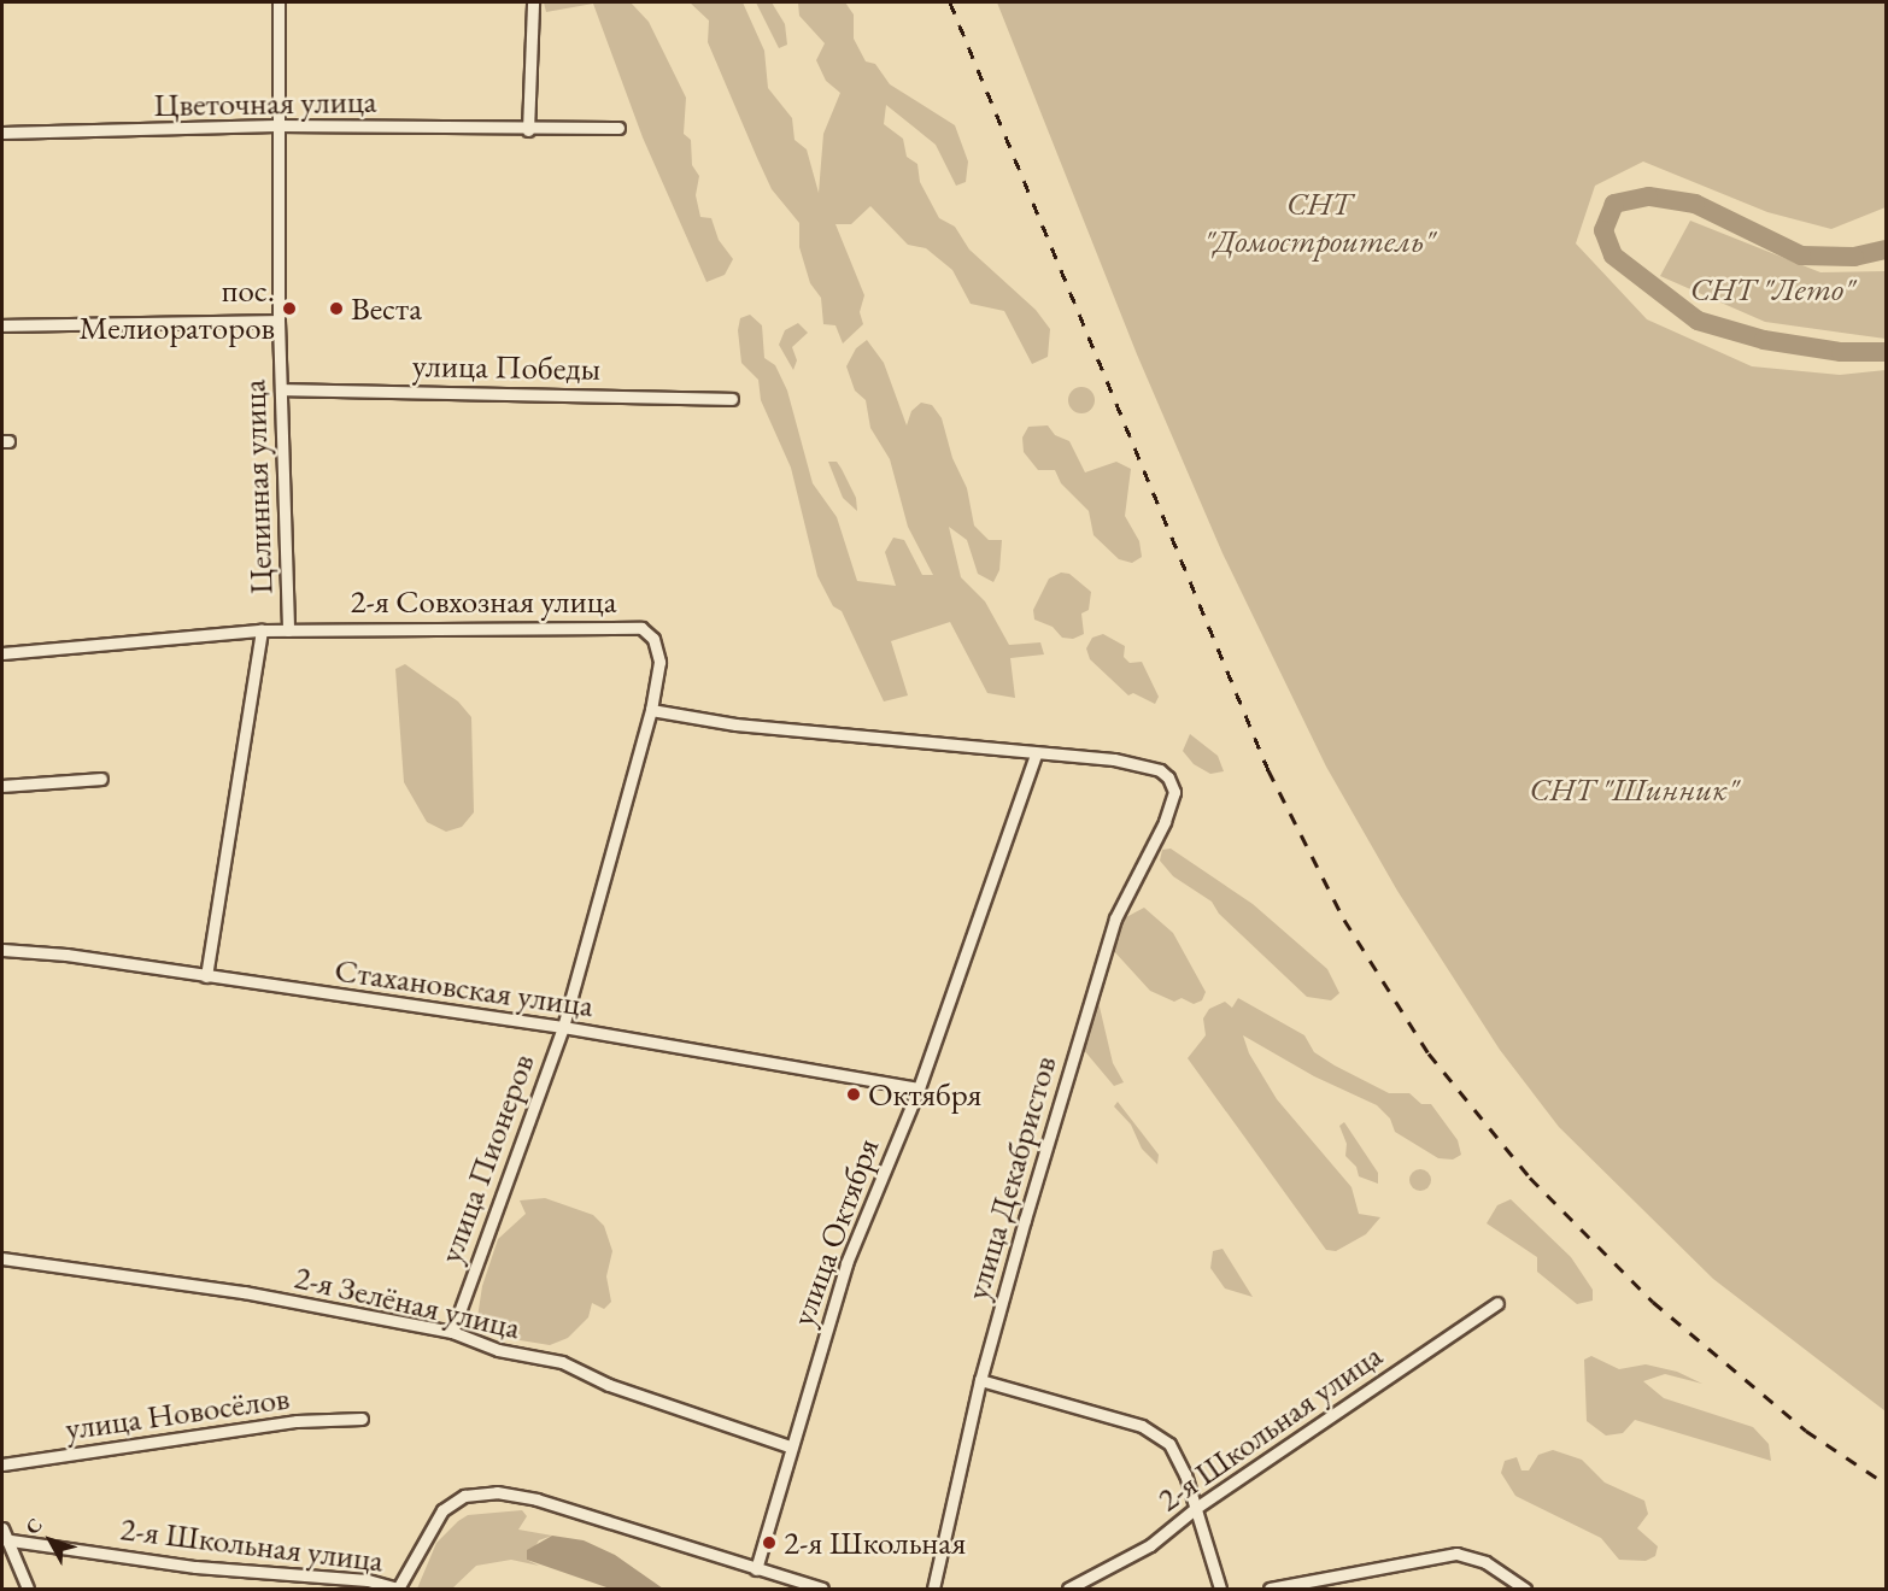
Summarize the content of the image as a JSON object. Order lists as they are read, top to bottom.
{
  "streets": {
    "street": [
      "Цветочная улица",
      "улица Победы",
      "Целинная улица",
      "2-я Совхозная улица",
      "Стахановская улица",
      "улица Пионеров",
      "улица Декабристов",
      "улица Октября",
      "2-я Зелёная улица",
      "улица Новосёлов",
      "2-я Школьная улица"
    ]
  },
  "crossings": [
    ["Цветочная улица", "Целинная улица"],
    ["улица Победы", "Целинная улица"],
    ["Целинная улица", "2-я Совхозная улица"],
    ["2-я Совхозная улица", "улица Пионеров"],
    ["Стахановская улица", "улица Пионеров"],
    ["Стахановская улица", "улица Октября"],
    ["улица Пионеров", "2-я Зелёная улица"],
    ["улица Декабристов", "улица Октября"],
    ["улица Октября", "2-я Зелёная улица"],
    ["улица Октября", "2-я Школьная улица"]
  ],
  "parks": ["СНТ \"Домостроитель\"", "СНТ \"Лето\"", "СНТ \"Шинник\""],
  "places": [
    "пос. Мелиораторов",
    "Веста",
    "Октября",
    "2-я Школьная"
  ],
  "north": "top left"
}
